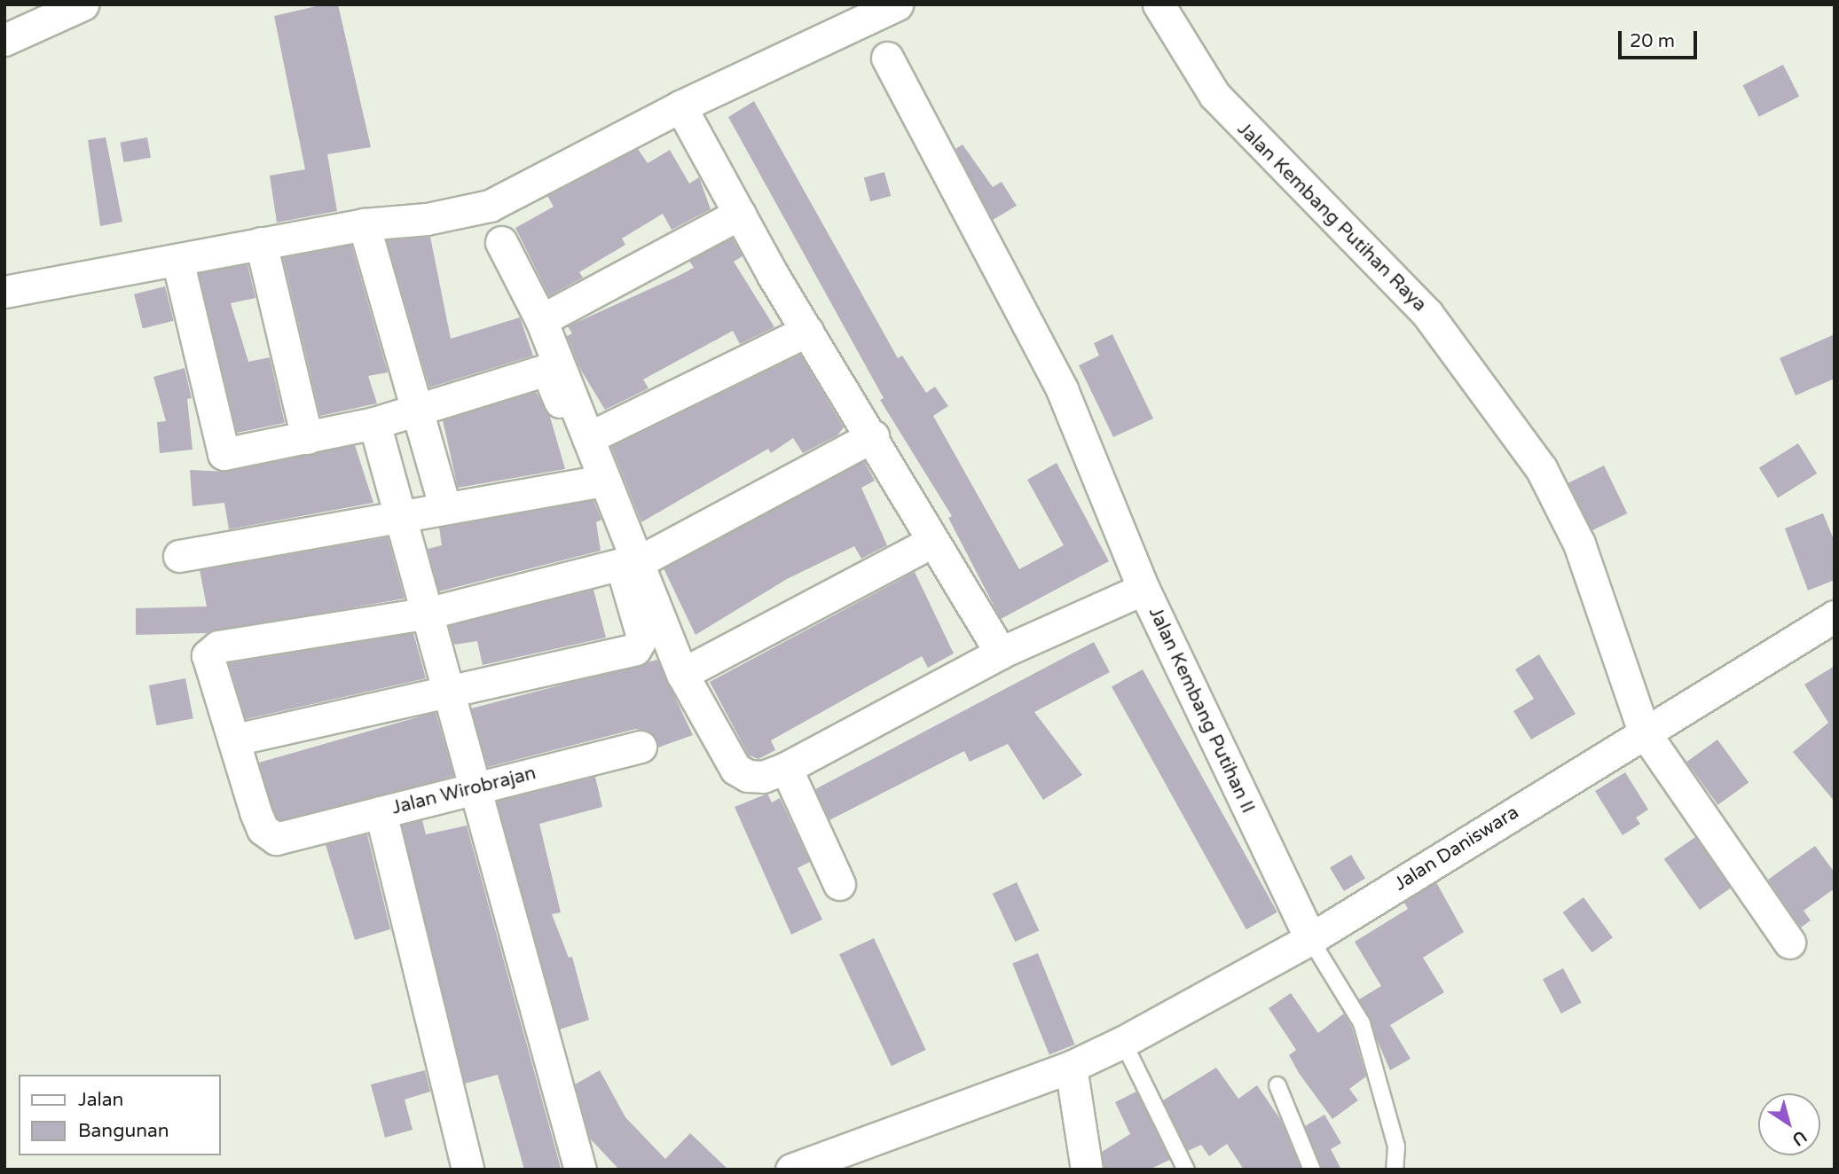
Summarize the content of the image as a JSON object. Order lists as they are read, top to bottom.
{
  "streets": {
    "street": [
      "Jalan Kembang Putihan Raya",
      "Jalan Kembang Putihan II",
      "Jalan Wirobrajan",
      "Jalan Daniswara"
    ]
  },
  "crossings": [
    ["Jalan Kembang Putihan Raya", "Jalan Daniswara"],
    ["Jalan Kembang Putihan II", "Jalan Daniswara"]
  ],
  "legend": ["Jalan", "Bangunan"],
  "scale_bar": "20 m",
  "north": "bottom right"
}
